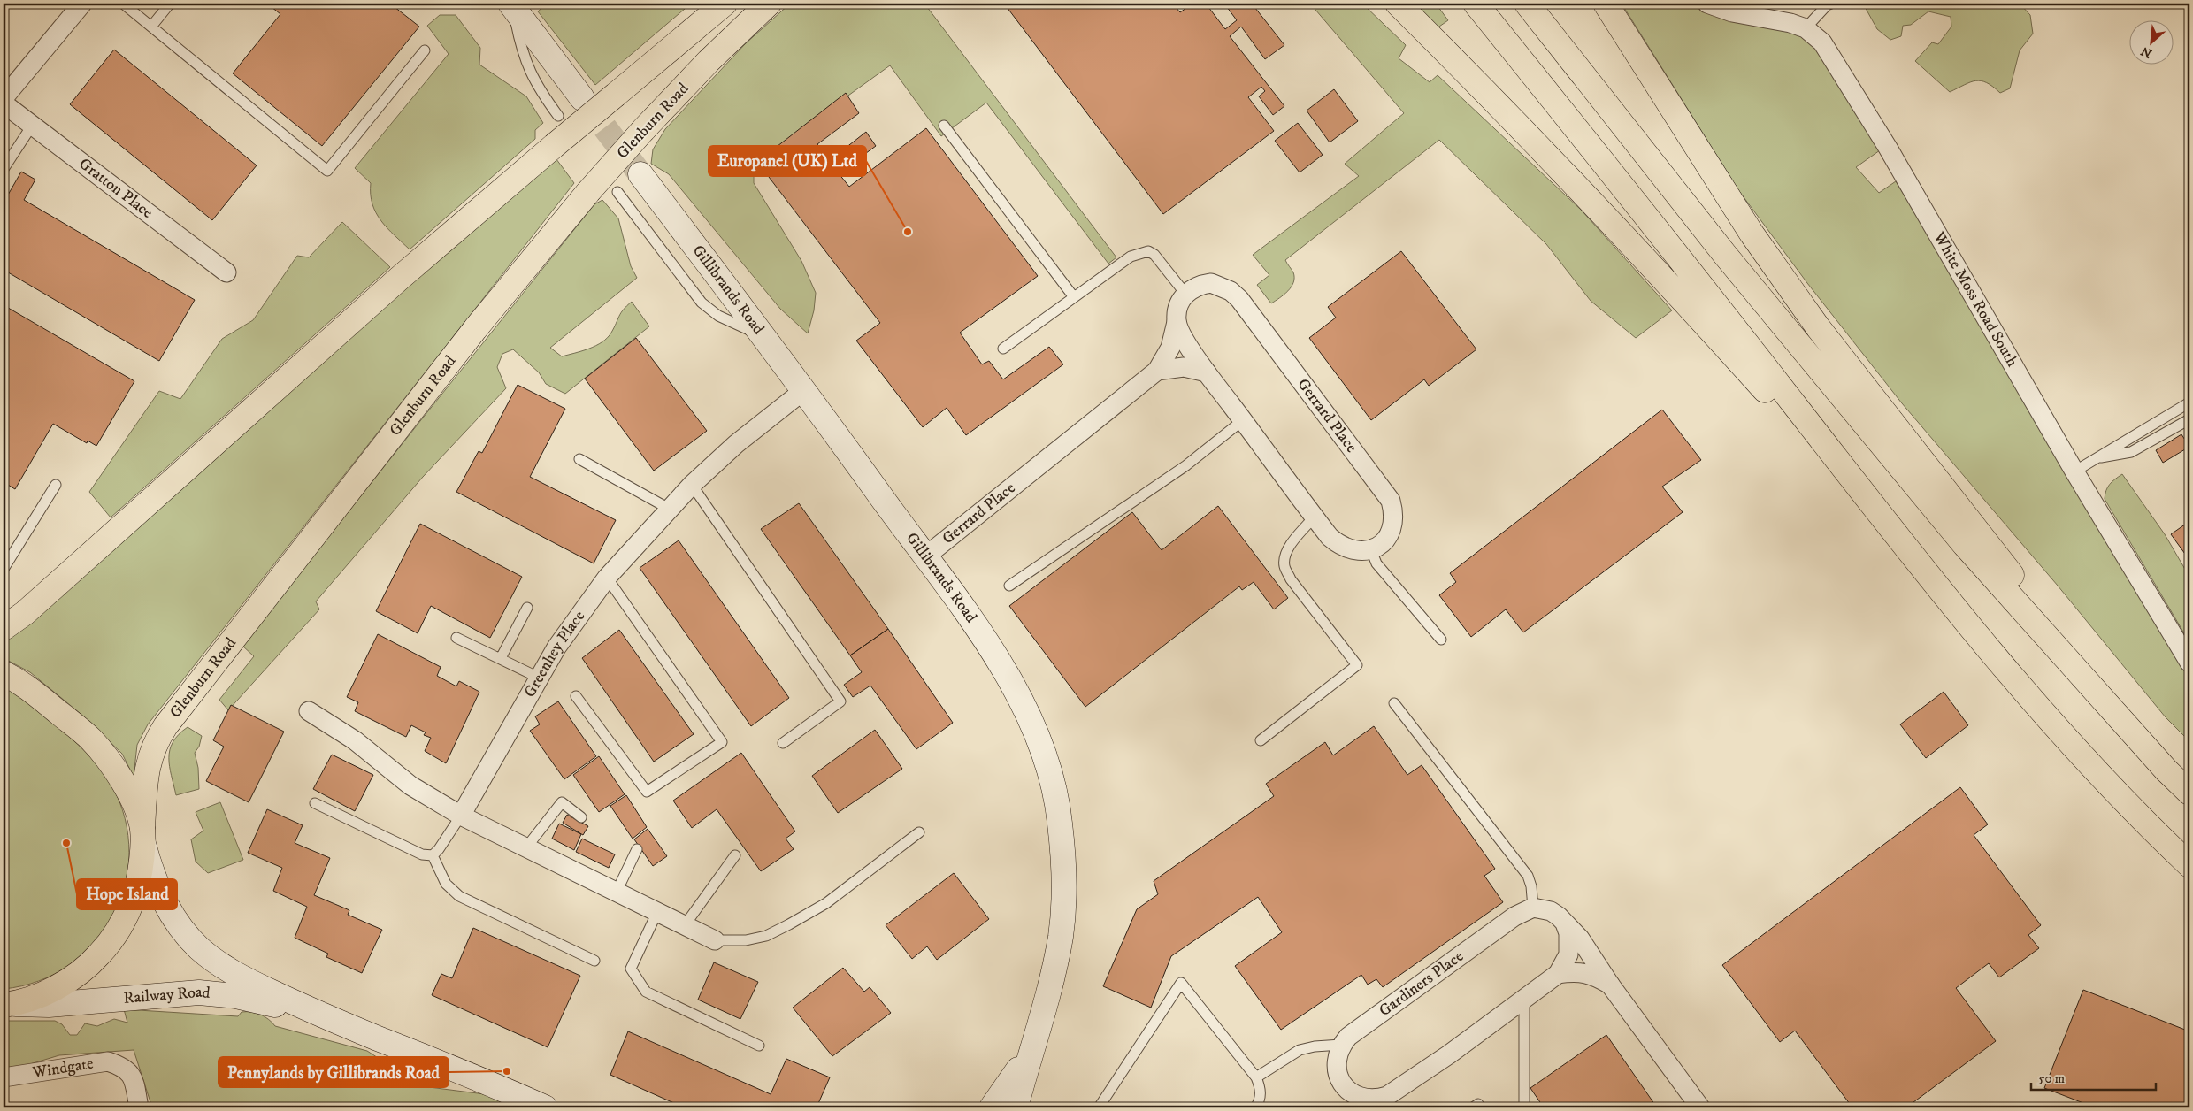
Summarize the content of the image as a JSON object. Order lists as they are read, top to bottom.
{
  "streets": {
    "main road": ["Glenburn Road"],
    "street": [
      "Gratton Place",
      "Gillibrands Road",
      "White Moss Road South",
      "Gerrard Place",
      "Greenhey Place",
      "Gardiners Place",
      "Railway Road",
      "Windgate"
    ]
  },
  "crossings": [
    ["Glenburn Road", "Railway Road"],
    ["Gillibrands Road", "Gerrard Place"],
    ["Gillibrands Road", "Greenhey Place"]
  ],
  "places": ["Europanel (UK) Ltd", "Hope Island", "Pennylands by Gillibrands Road"],
  "scale_bar": "50 m",
  "north": "bottom left"
}
